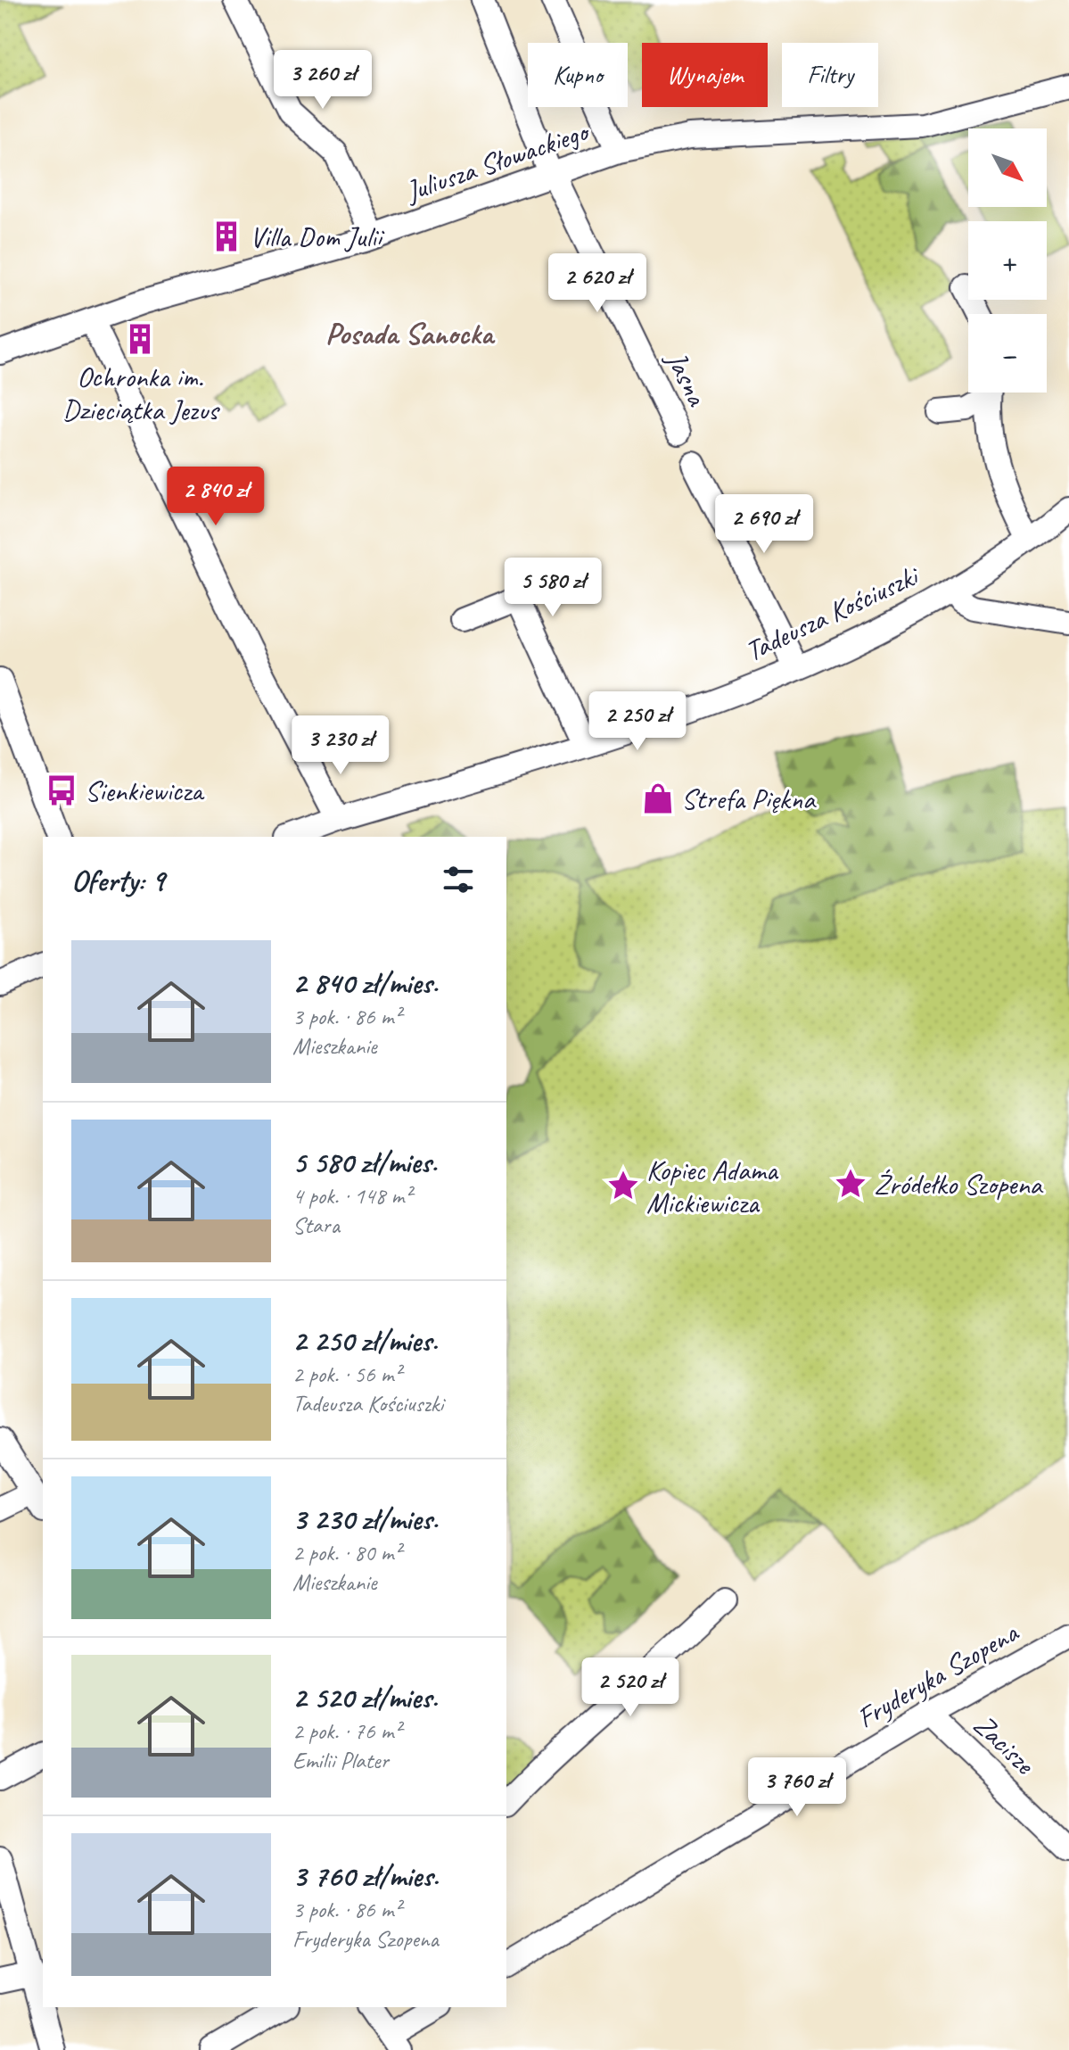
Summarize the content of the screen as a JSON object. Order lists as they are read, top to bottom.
{
  "streets": {
    "street": [
      "Juliusza Słowackiego",
      "Jasna",
      "Tadeusza Kościuszki",
      "Fryderyka Szopena",
      "Zacisze"
    ]
  },
  "crossings": [
    ["Juliusza Słowackiego", "Jasna"],
    ["Fryderyka Szopena", "Zacisze"]
  ],
  "districts": ["Posada Sanocka"],
  "places": {
    "building": ["Villa Dom Julii", "Ochronka im. Dzieciątka Jezus"],
    "bus stop": ["Sienkiewicza"],
    "shop": ["Strefa Piękna"],
    "place": ["Źródełko Szopena", "Kopiec Adama Mickiewicza"]
  },
  "north": "bottom right",
  "page": {
    "chip": ["Kupno", "Wynajem", "Filtry"],
    "price": [
      "3 260 zł",
      "2 620 zł",
      "2 840 zł",
      "2 690 zł",
      "5 580 zł",
      "2 250 zł",
      "3 230 zł",
      "2 520 zł",
      "3 760 zł"
    ],
    "map_buttons": ["+", "−"],
    "heading": "Oferty: 9",
    "list": [
      {
        "name": "2 840 zł/mies.",
        "note": "3 pok. · 86 m² · Mieszkanie"
      },
      {
        "name": "5 580 zł/mies.",
        "note": "4 pok. · 148 m² · Stara"
      },
      {
        "name": "2 250 zł/mies.",
        "note": "2 pok. · 56 m² · Tadeusza Kościuszki"
      },
      {
        "name": "3 230 zł/mies.",
        "note": "2 pok. · 80 m² · Mieszkanie"
      },
      {
        "name": "2 520 zł/mies.",
        "note": "2 pok. · 76 m² · Emilii Plater"
      },
      {
        "name": "3 760 zł/mies.",
        "note": "3 pok. · 86 m² · Fryderyka Szopena"
      }
    ]
  }
}
